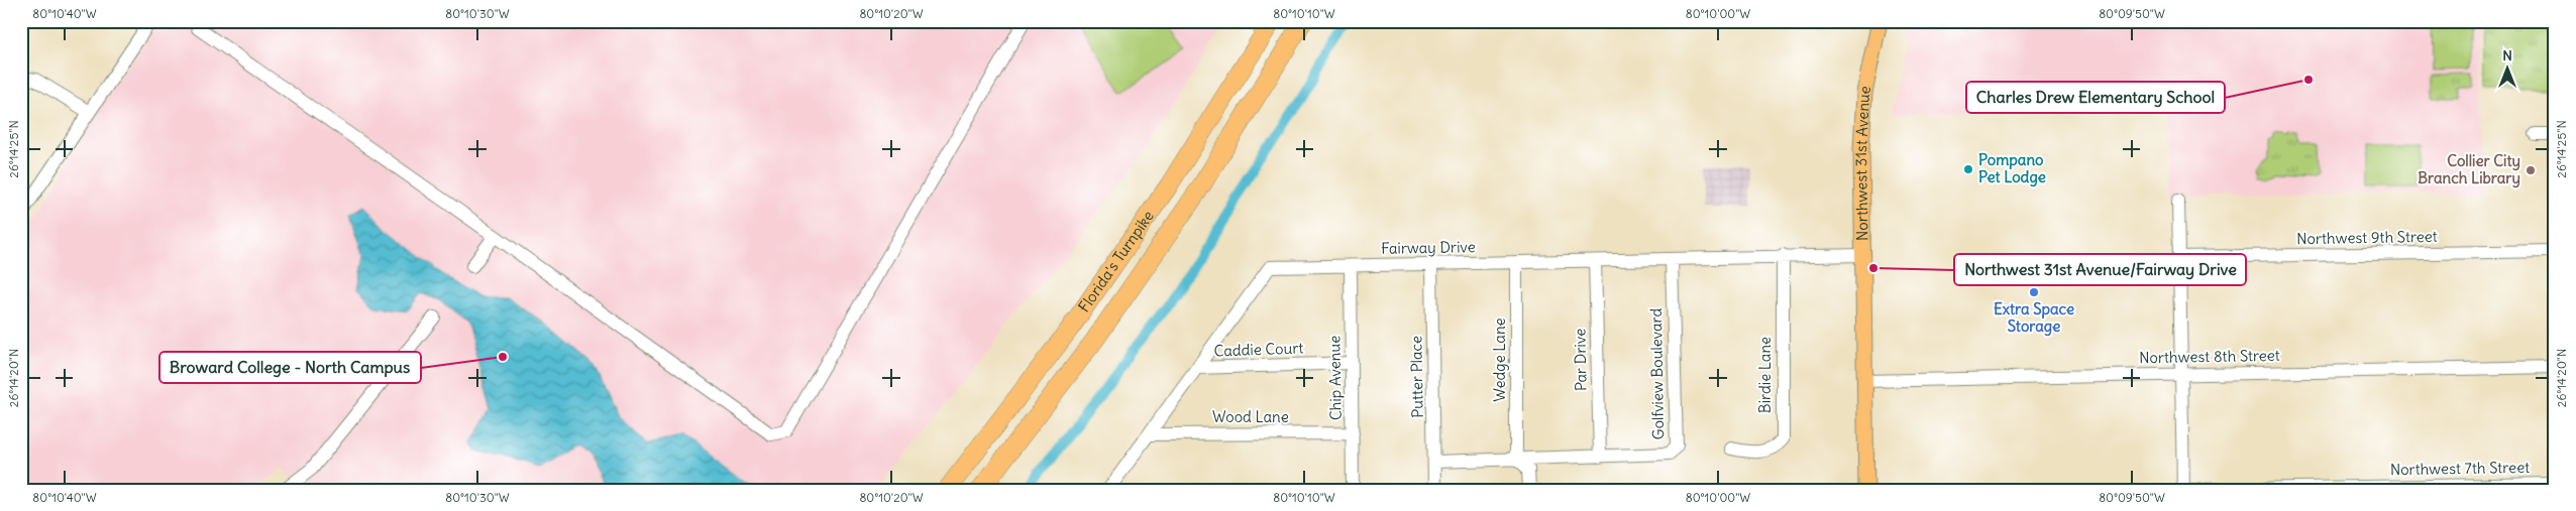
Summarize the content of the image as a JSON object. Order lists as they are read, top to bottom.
{
  "streets": {
    "highway": ["Florida's Turnpike"],
    "main road": ["Northwest 31st Avenue"],
    "street": [
      "Northwest 9th Street",
      "Fairway Drive",
      "Caddie Court",
      "Northwest 8th Street",
      "Wedge Lane",
      "Par Drive",
      "Golfview Boulevard",
      "Birdie Lane",
      "Putter Place",
      "Chip Avenue",
      "Wood Lane",
      "Northwest 7th Street"
    ]
  },
  "crossings": [
    ["Northwest 31st Avenue", "Fairway Drive"],
    ["Northwest 31st Avenue", "Northwest 8th Street"],
    ["Fairway Drive", "Caddie Court"],
    ["Fairway Drive", "Wedge Lane"],
    ["Fairway Drive", "Par Drive"],
    ["Fairway Drive", "Golfview Boulevard"],
    ["Fairway Drive", "Birdie Lane"],
    ["Fairway Drive", "Putter Place"],
    ["Fairway Drive", "Chip Avenue"],
    ["Fairway Drive", "Wood Lane"],
    ["Caddie Court", "Chip Avenue"],
    ["Wedge Lane", "Golfview Boulevard"],
    ["Par Drive", "Golfview Boulevard"],
    ["Golfview Boulevard", "Putter Place"],
    ["Chip Avenue", "Wood Lane"]
  ],
  "places": [
    "Charles Drew Elementary School",
    "Pompano Pet Lodge",
    "Collier City Branch Library",
    "Northwest 31st Avenue/Fairway Drive",
    "Extra Space Storage",
    "Broward College - North Campus"
  ],
  "north": "top",
  "coordinates": [
    "80°10'40\"W",
    "80°10'30\"W",
    "80°10'20\"W",
    "80°10'10\"W",
    "80°10'00\"W",
    "80°09'50\"W",
    "26°14'25\"N",
    "26°14'20\"N"
  ]
}
